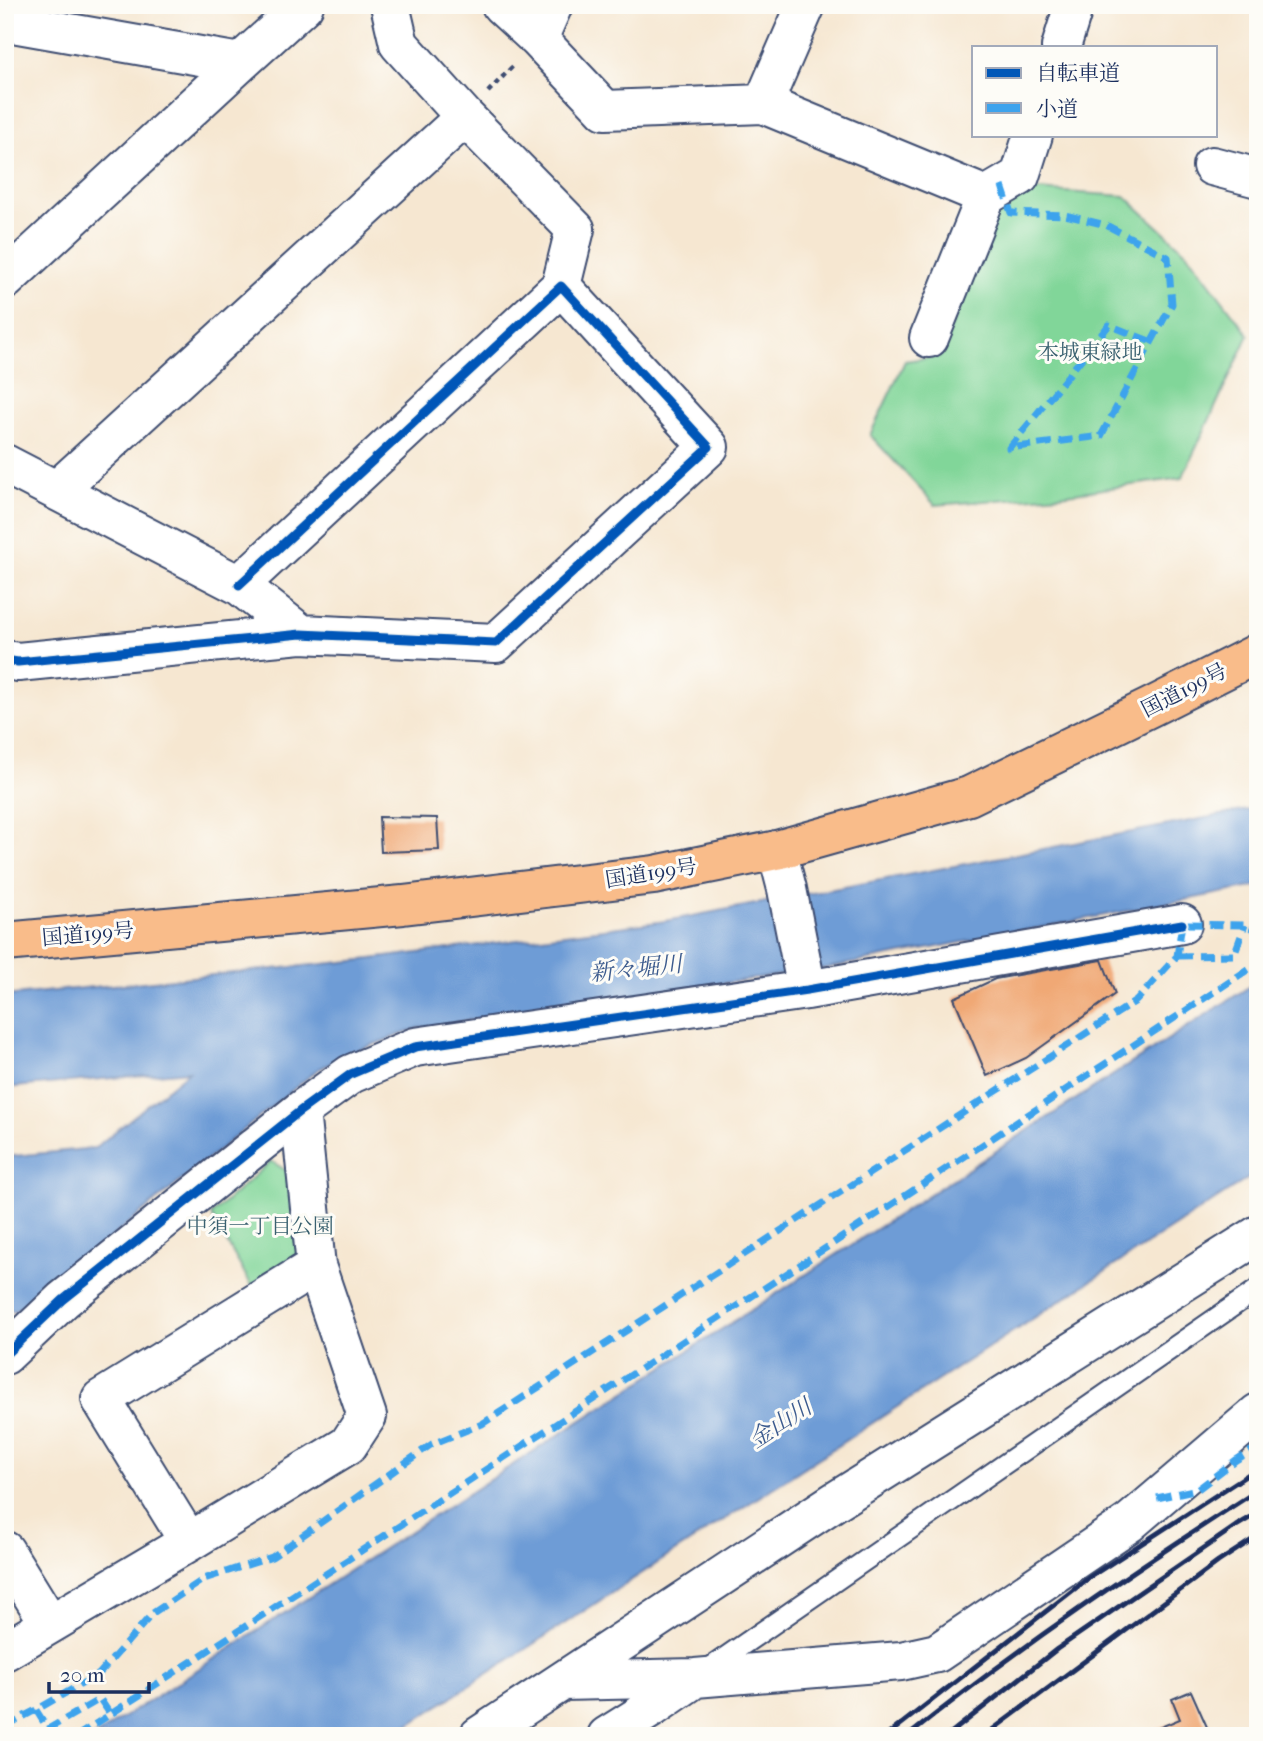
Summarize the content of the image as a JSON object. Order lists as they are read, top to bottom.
{
  "streets": {
    "highway": ["国道199号"]
  },
  "water": ["新々堀川", "金山川"],
  "parks": ["本城東緑地", "中須一丁目公園"],
  "legend": ["自転車道", "小道"],
  "scale_bar": "20 m"
}
